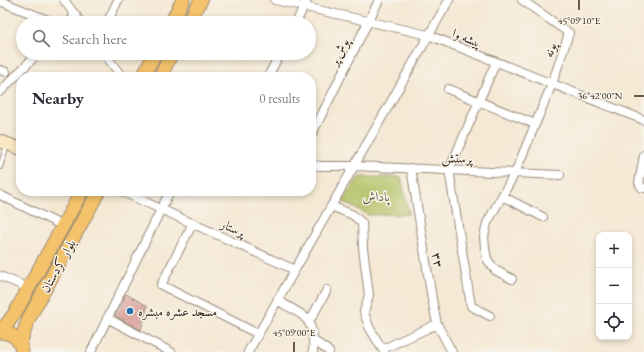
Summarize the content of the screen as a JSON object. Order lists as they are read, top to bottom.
{
  "streets": {
    "main road": ["بلوار کردستان"],
    "street": [
      "پیشه وا",
      "پونه",
      "پوش پر",
      "پرستش",
      "پرستار",
      "۳۳"
    ]
  },
  "crossings": [
    ["پیشه وا", "پونه"],
    ["پیشه وا", "پوش پر"],
    ["پرستش", "۳۳"]
  ],
  "parks": ["پاداش"],
  "places": ["مسجد عشره مبشره"],
  "page": {
    "search": "Search here",
    "heading": ["Nearby", "0 results"],
    "map_buttons": ["+", "−"]
  },
  "coordinates": ["45°09'10\"E", "36°42'00\"N", "45°09'00\"E"]
}
